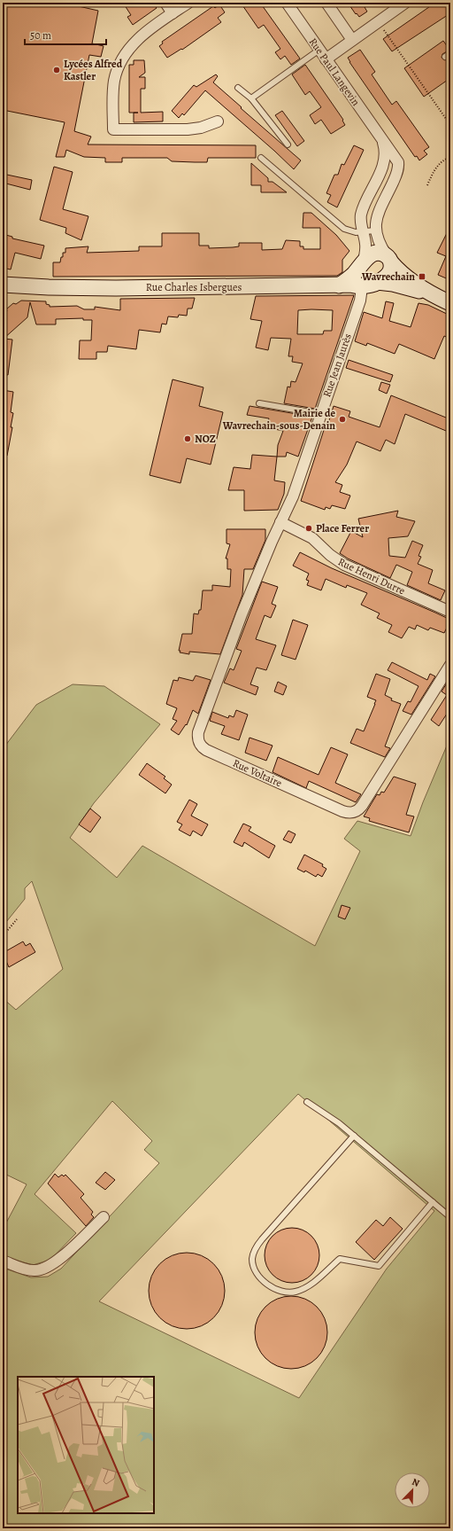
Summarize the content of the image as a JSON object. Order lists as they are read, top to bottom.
{
  "streets": {
    "main road": ["Rue Charles Isbergues"],
    "street": [
      "Rue Paul Langevin",
      "Rue Jean Jaurès",
      "Rue Henri Durre",
      "Rue Voltaire"
    ]
  },
  "crossings": [
    ["Rue Paul Langevin", "Rue Charles Isbergues"],
    ["Rue Paul Langevin", "Rue Jean Jaurès"],
    ["Rue Charles Isbergues", "Rue Jean Jaurès"],
    ["Rue Jean Jaurès", "Rue Henri Durre"],
    ["Rue Jean Jaurès", "Rue Voltaire"]
  ],
  "places": {
    "other": [
      "Lycées Alfred Kastler",
      "Mairie de Wavrechain-sous-Denain",
      "NOZ",
      "Place Ferrer"
    ],
    "transit": ["Wavrechain"]
  },
  "scale_bar": "50 m",
  "north": "top right"
}
